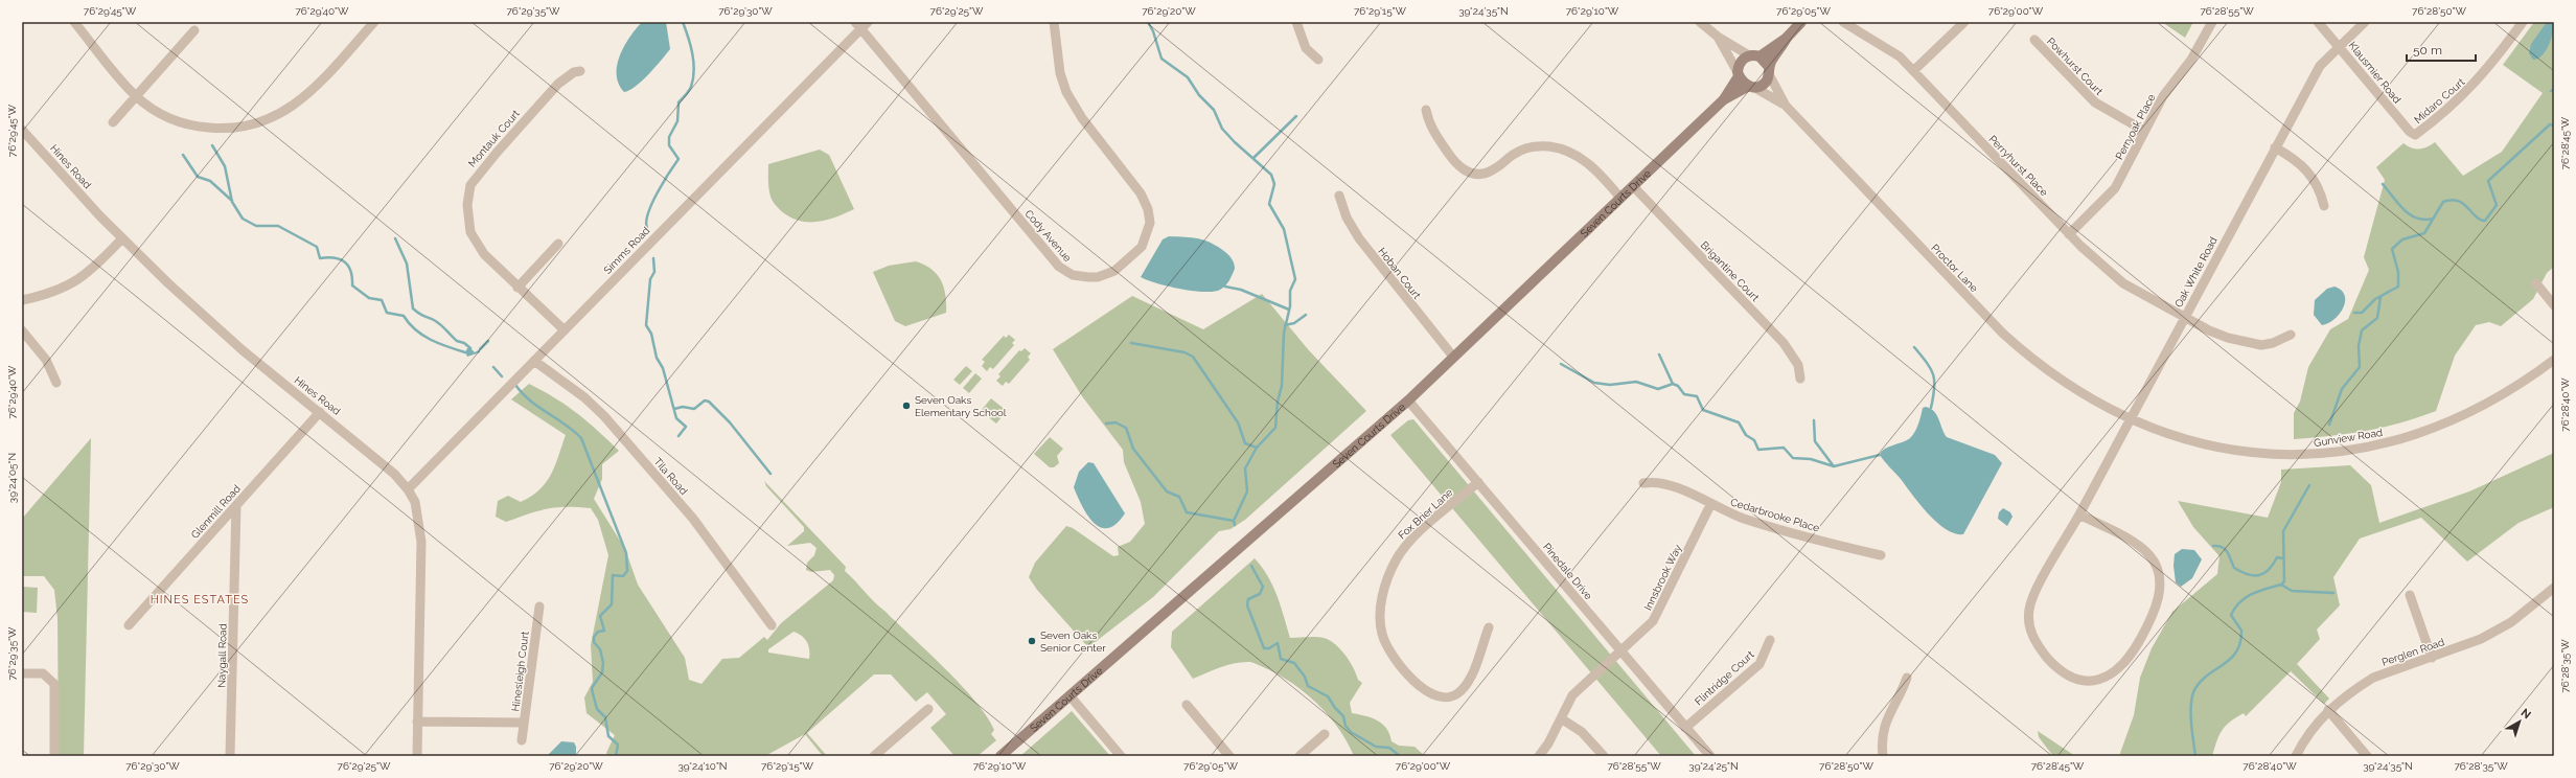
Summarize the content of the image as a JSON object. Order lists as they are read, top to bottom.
{
  "streets": {
    "street": [
      "Powhurst Court",
      "Klausmier Road",
      "Midaro Court",
      "Perryoak Place",
      "Montauk Court",
      "Perryhurst Place",
      "Hines Road",
      "Seven Courts Drive",
      "Cody Avenue",
      "Simms Road",
      "Proctor Lane",
      "Brigantine Court",
      "Oak White Road",
      "Hoban Court",
      "Gunview Road",
      "Tila Road",
      "Glenmill Road",
      "Fox Brier Lane",
      "Cedarbrooke Place",
      "Pinedale Drive",
      "Innsbrook Way",
      "Perglen Road",
      "Naygall Road",
      "Hinesleigh Court",
      "Flintridge Court"
    ]
  },
  "crossings": [
    ["Powhurst Court", "Perryoak Place"],
    ["Klausmier Road", "Midaro Court"],
    ["Klausmier Road", "Oak White Road"],
    ["Perryoak Place", "Perryhurst Place"],
    ["Montauk Court", "Simms Road"],
    ["Perryhurst Place", "Oak White Road"],
    ["Hines Road", "Simms Road"],
    ["Hines Road", "Glenmill Road"],
    ["Seven Courts Drive", "Proctor Lane"],
    ["Seven Courts Drive", "Brigantine Court"],
    ["Seven Courts Drive", "Hoban Court"],
    ["Seven Courts Drive", "Pinedale Drive"],
    ["Cody Avenue", "Simms Road"],
    ["Simms Road", "Tila Road"],
    ["Proctor Lane", "Oak White Road"],
    ["Proctor Lane", "Gunview Road"],
    ["Oak White Road", "Gunview Road"],
    ["Glenmill Road", "Naygall Road"],
    ["Fox Brier Lane", "Pinedale Drive"],
    ["Cedarbrooke Place", "Innsbrook Way"],
    ["Pinedale Drive", "Innsbrook Way"],
    ["Pinedale Drive", "Flintridge Court"]
  ],
  "districts": ["HINES ESTATES"],
  "places": ["Seven Oaks Elementary School", "Seven Oaks Senior Center"],
  "scale_bar": "50 m",
  "north": "top right",
  "coordinates": [
    "76°29'45\"W",
    "76°29'40\"W",
    "76°29'35\"W",
    "76°29'30\"W",
    "76°29'25\"W",
    "76°29'20\"W",
    "76°29'15\"W",
    "39°24'35\"N",
    "76°29'10\"W",
    "76°29'05\"W",
    "76°29'00\"W",
    "76°28'55\"W",
    "76°28'50\"W",
    "76°28'45\"W",
    "76°28'40\"W",
    "39°24'05\"N",
    "76°28'35\"W",
    "39°24'10\"N",
    "39°24'25\"N"
  ]
}
